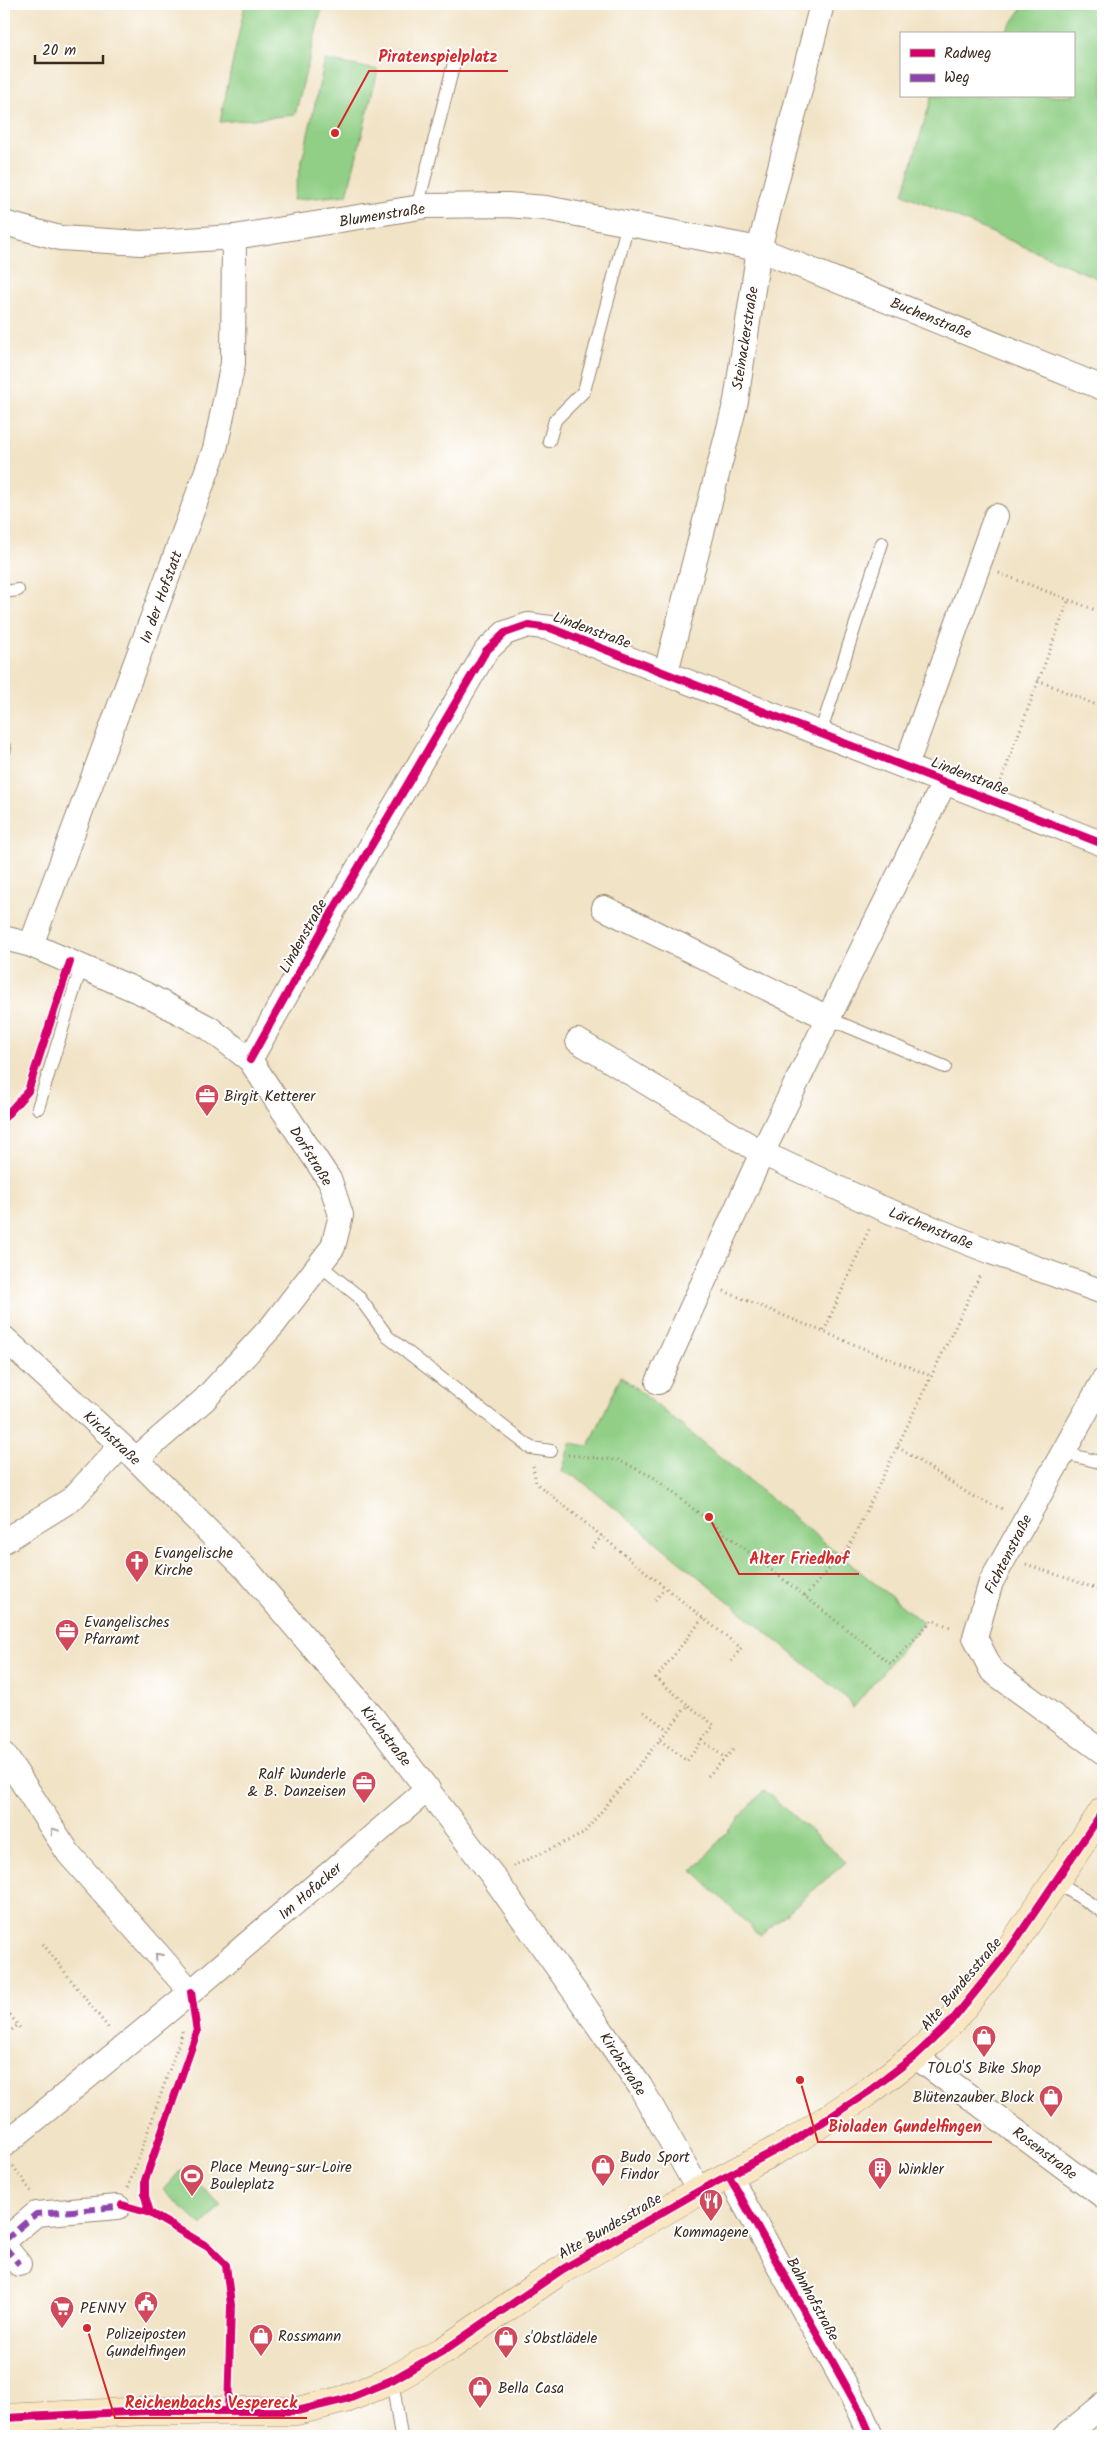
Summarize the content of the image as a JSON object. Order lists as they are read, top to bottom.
{
  "streets": {
    "street": [
      "Blumenstraße",
      "Buchenstraße",
      "Steinackerstraße",
      "In der Hofstatt",
      "Lindenstraße",
      "Dorfstraße",
      "Lärchenstraße",
      "Kirchstraße",
      "Fichtenstraße",
      "Im Hofacker",
      "Alte Bundesstraße",
      "Rosenstraße",
      "Bahnhofstraße"
    ]
  },
  "crossings": [
    ["Blumenstraße", "Buchenstraße"],
    ["Blumenstraße", "Steinackerstraße"],
    ["Blumenstraße", "In der Hofstatt"],
    ["Buchenstraße", "Steinackerstraße"],
    ["Steinackerstraße", "Lindenstraße"],
    ["In der Hofstatt", "Dorfstraße"],
    ["Lindenstraße", "Dorfstraße"],
    ["Dorfstraße", "Kirchstraße"],
    ["Kirchstraße", "Im Hofacker"],
    ["Kirchstraße", "Alte Bundesstraße"],
    ["Alte Bundesstraße", "Rosenstraße"],
    ["Alte Bundesstraße", "Bahnhofstraße"]
  ],
  "places": {
    "other": [
      "Piratenspielplatz",
      "Alter Friedhof",
      "Bioladen Gundelfingen",
      "Reichenbachs Vespereck"
    ],
    "office": ["Birgit Ketterer", "Evangelisches Pfarramt", "Ralf Wunderle & B. Danzeisen"],
    "church": ["Evangelische Kirche"],
    "shop": [
      "TOLO'S Bike Shop",
      "Blütenzauber Block",
      "Budo Sport Findor",
      "Rossmann",
      "s'Obstlädele",
      "Bella Casa"
    ],
    "building": ["Winkler"],
    "sports": ["Place Meung-sur-Loire Bouleplatz"],
    "restaurant": ["Kommagene"],
    "public building": ["Polizeiposten Gundelfingen"],
    "supermarket": ["PENNY"]
  },
  "legend": ["Radweg", "Weg"],
  "scale_bar": "20 m"
}
